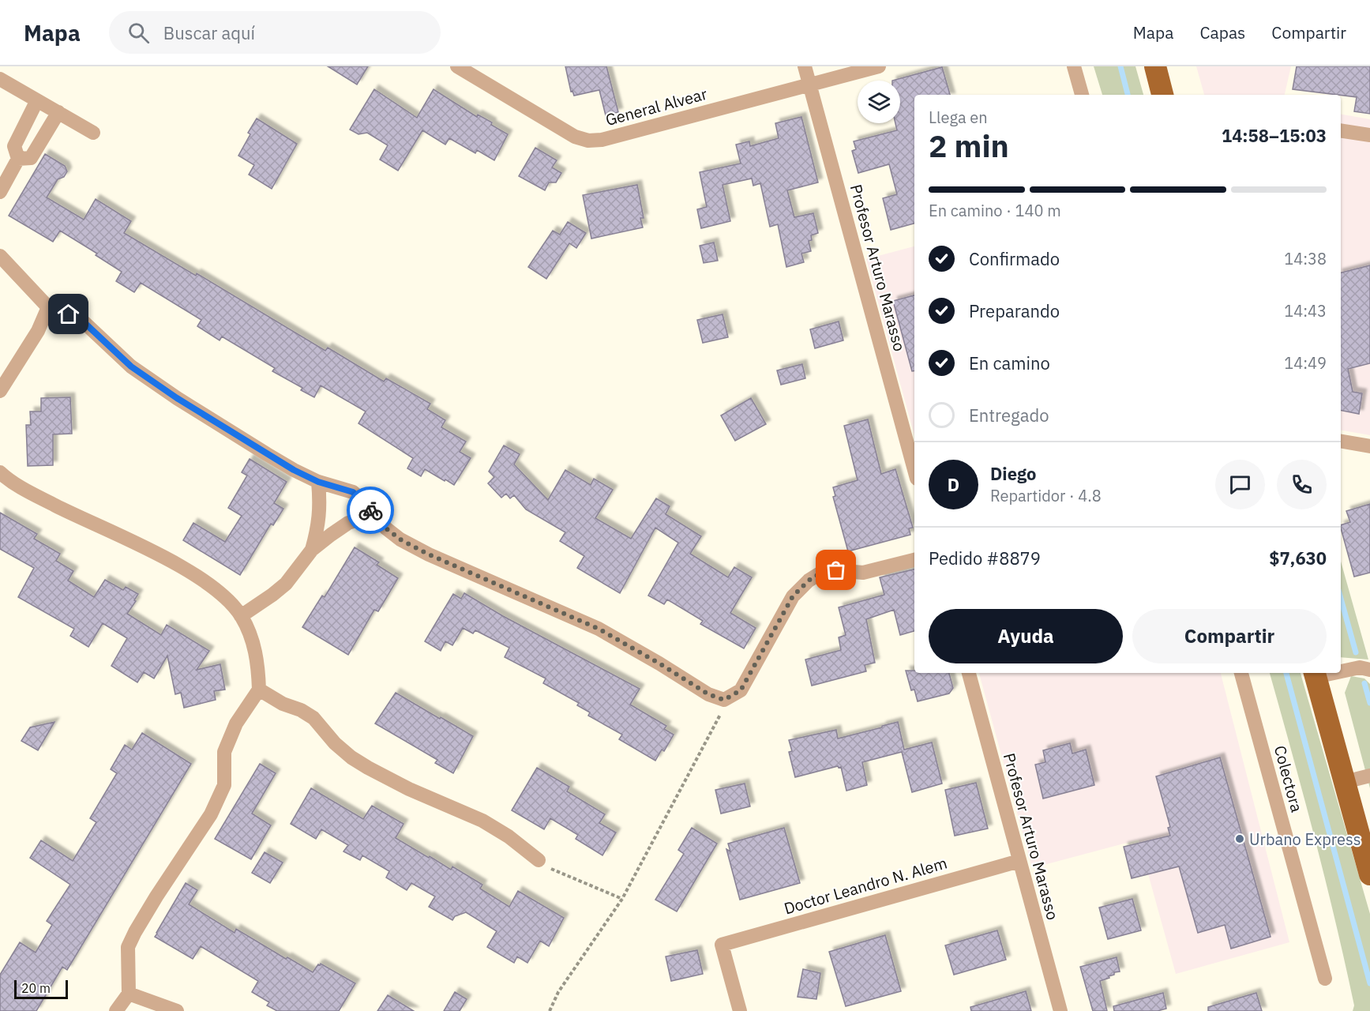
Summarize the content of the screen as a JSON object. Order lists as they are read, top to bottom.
{
  "streets": {
    "street": [
      "General Alvear",
      "Profesor Arturo Marasso",
      "Colectora",
      "Doctor Leandro N. Alem"
    ]
  },
  "crossings": [
    ["General Alvear", "Profesor Arturo Marasso"],
    ["Profesor Arturo Marasso", "Doctor Leandro N. Alem"]
  ],
  "places": ["Urbano Express"],
  "scale_bar": "20 m",
  "page": {
    "header": "Mapa",
    "search": "Buscar aquí",
    "nav": ["Mapa", "Capas", "Compartir"],
    "heading": ["2 min", "Llega en", "14:58–15:03"],
    "panel": [
      "Diego",
      "Repartidor · 4.8",
      "Pedido #8879",
      "$7,630"
    ],
    "bar": "En camino · 140 m",
    "list": [
      ["Confirmado", "14:38"],
      ["Preparando", "14:43"],
      ["En camino", "14:49"],
      "Entregado"
    ],
    "round": "D",
    "buttons": ["Ayuda", "Compartir"],
    "scale": "20 m"
  }
}
